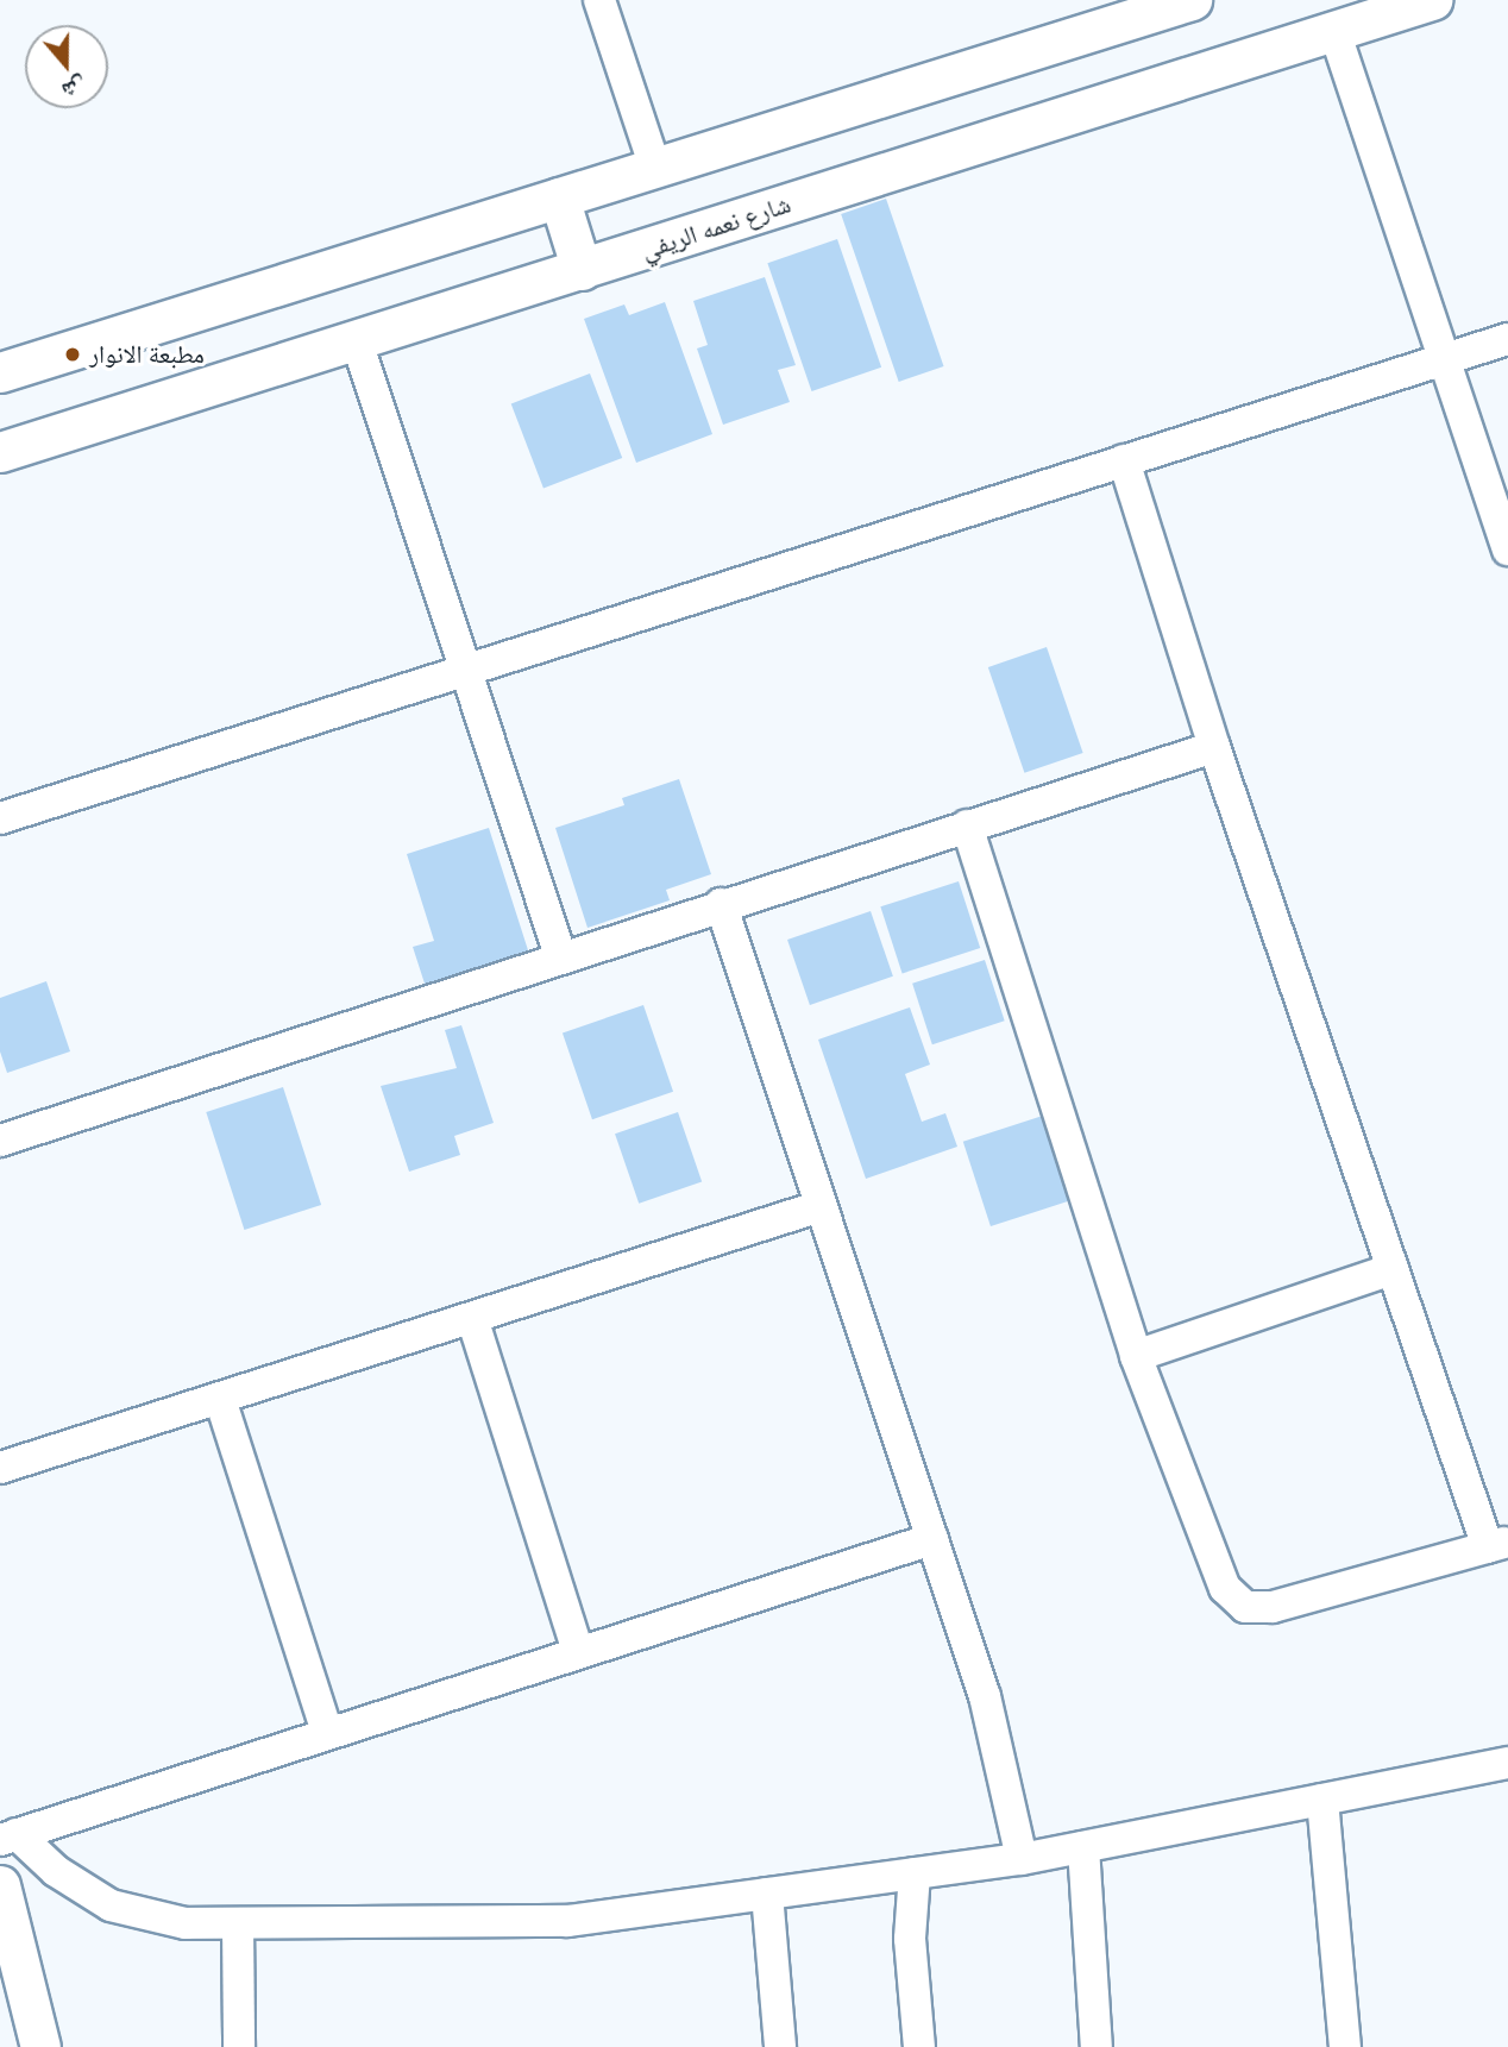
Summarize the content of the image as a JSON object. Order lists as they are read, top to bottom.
{
  "streets": {
    "street": ["شارع نعمه الريفي"]
  },
  "places": ["مطبعة الانوار"],
  "north": "bottom"
}
